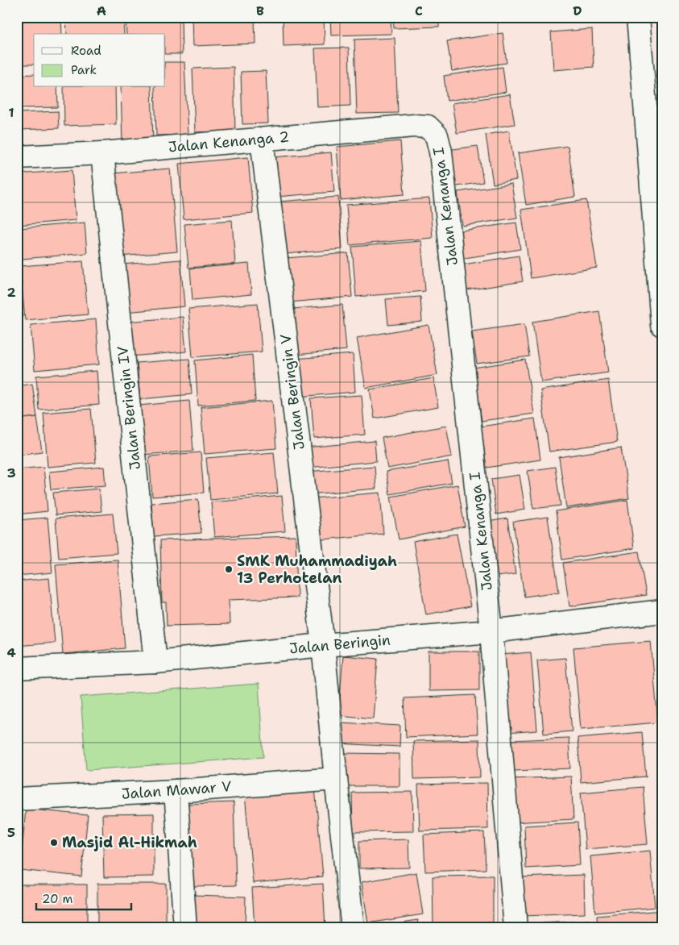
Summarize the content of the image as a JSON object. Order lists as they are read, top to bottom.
{
  "streets": {
    "street": [
      "Jalan Kenanga 2",
      "Jalan Kenanga I",
      "Jalan Beringin V",
      "Jalan Beringin IV",
      "Jalan Beringin",
      "Jalan Mawar V"
    ]
  },
  "crossings": [
    ["Jalan Kenanga 2", "Jalan Kenanga I"],
    ["Jalan Kenanga 2", "Jalan Beringin V"],
    ["Jalan Kenanga 2", "Jalan Beringin IV"],
    ["Jalan Kenanga I", "Jalan Beringin"],
    ["Jalan Beringin V", "Jalan Beringin"],
    ["Jalan Beringin IV", "Jalan Beringin"]
  ],
  "places": ["SMK Muhammadiyah 13 Perhotelan", "Masjid Al-Hikmah"],
  "legend": ["Road", "Park"],
  "scale_bar": "20 m",
  "grid": {
    "columns": [
      "A",
      "B",
      "C",
      "D"
    ],
    "rows": [
      "1",
      "2",
      "3",
      "4",
      "5"
    ]
  }
}
